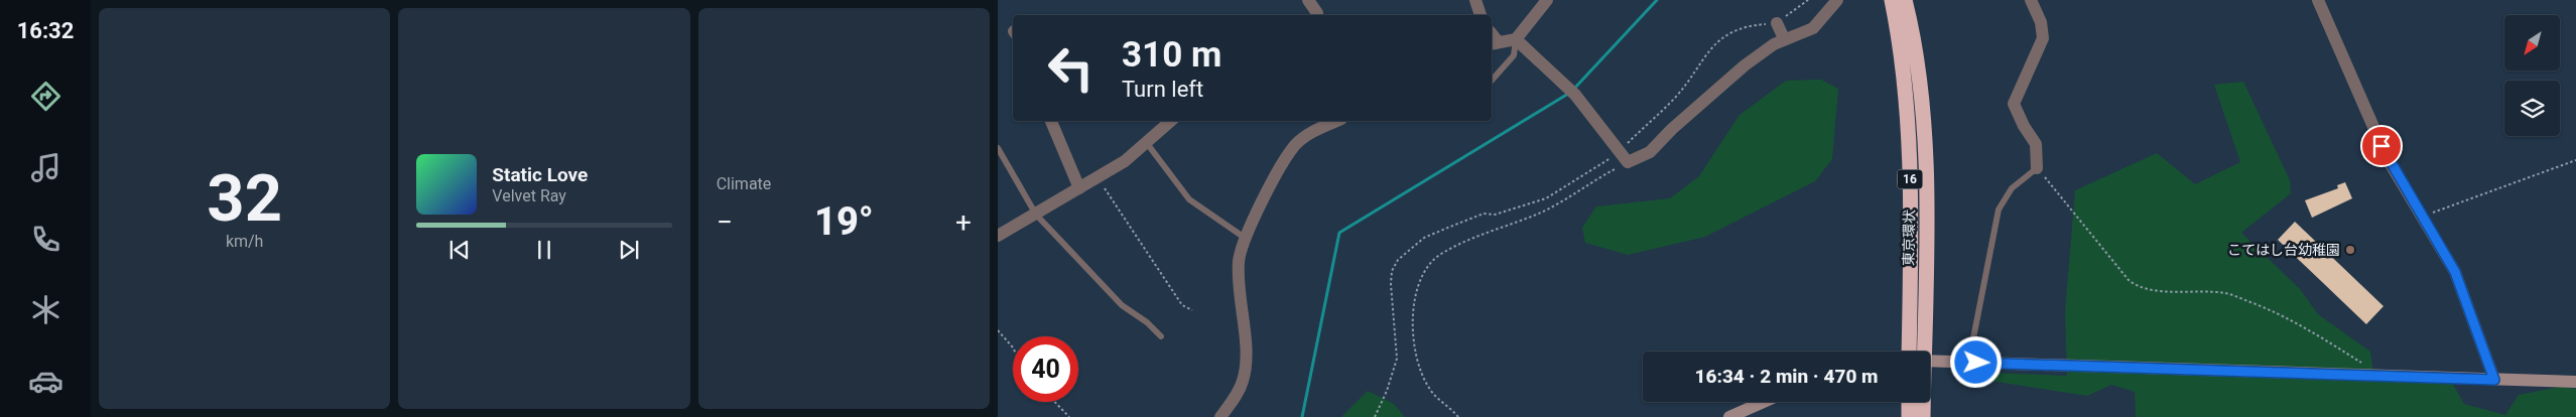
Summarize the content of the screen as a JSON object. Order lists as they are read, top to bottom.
{
  "streets": {
    "highway": ["16", "東京環状"]
  },
  "places": ["こてはし台幼稚園"],
  "north": "bottom left",
  "page": {
    "tabs": "16:32",
    "tile": [
      ["32", "km/h"],
      "Climate"
    ],
    "turn": ["310 m", "Turn left"],
    "song": ["Static Love", "Velvet Ray"],
    "heat": ["−", "19°", "+"],
    "limit": "40",
    "trip": "16:34 · 2 min · 470 m"
  }
}
